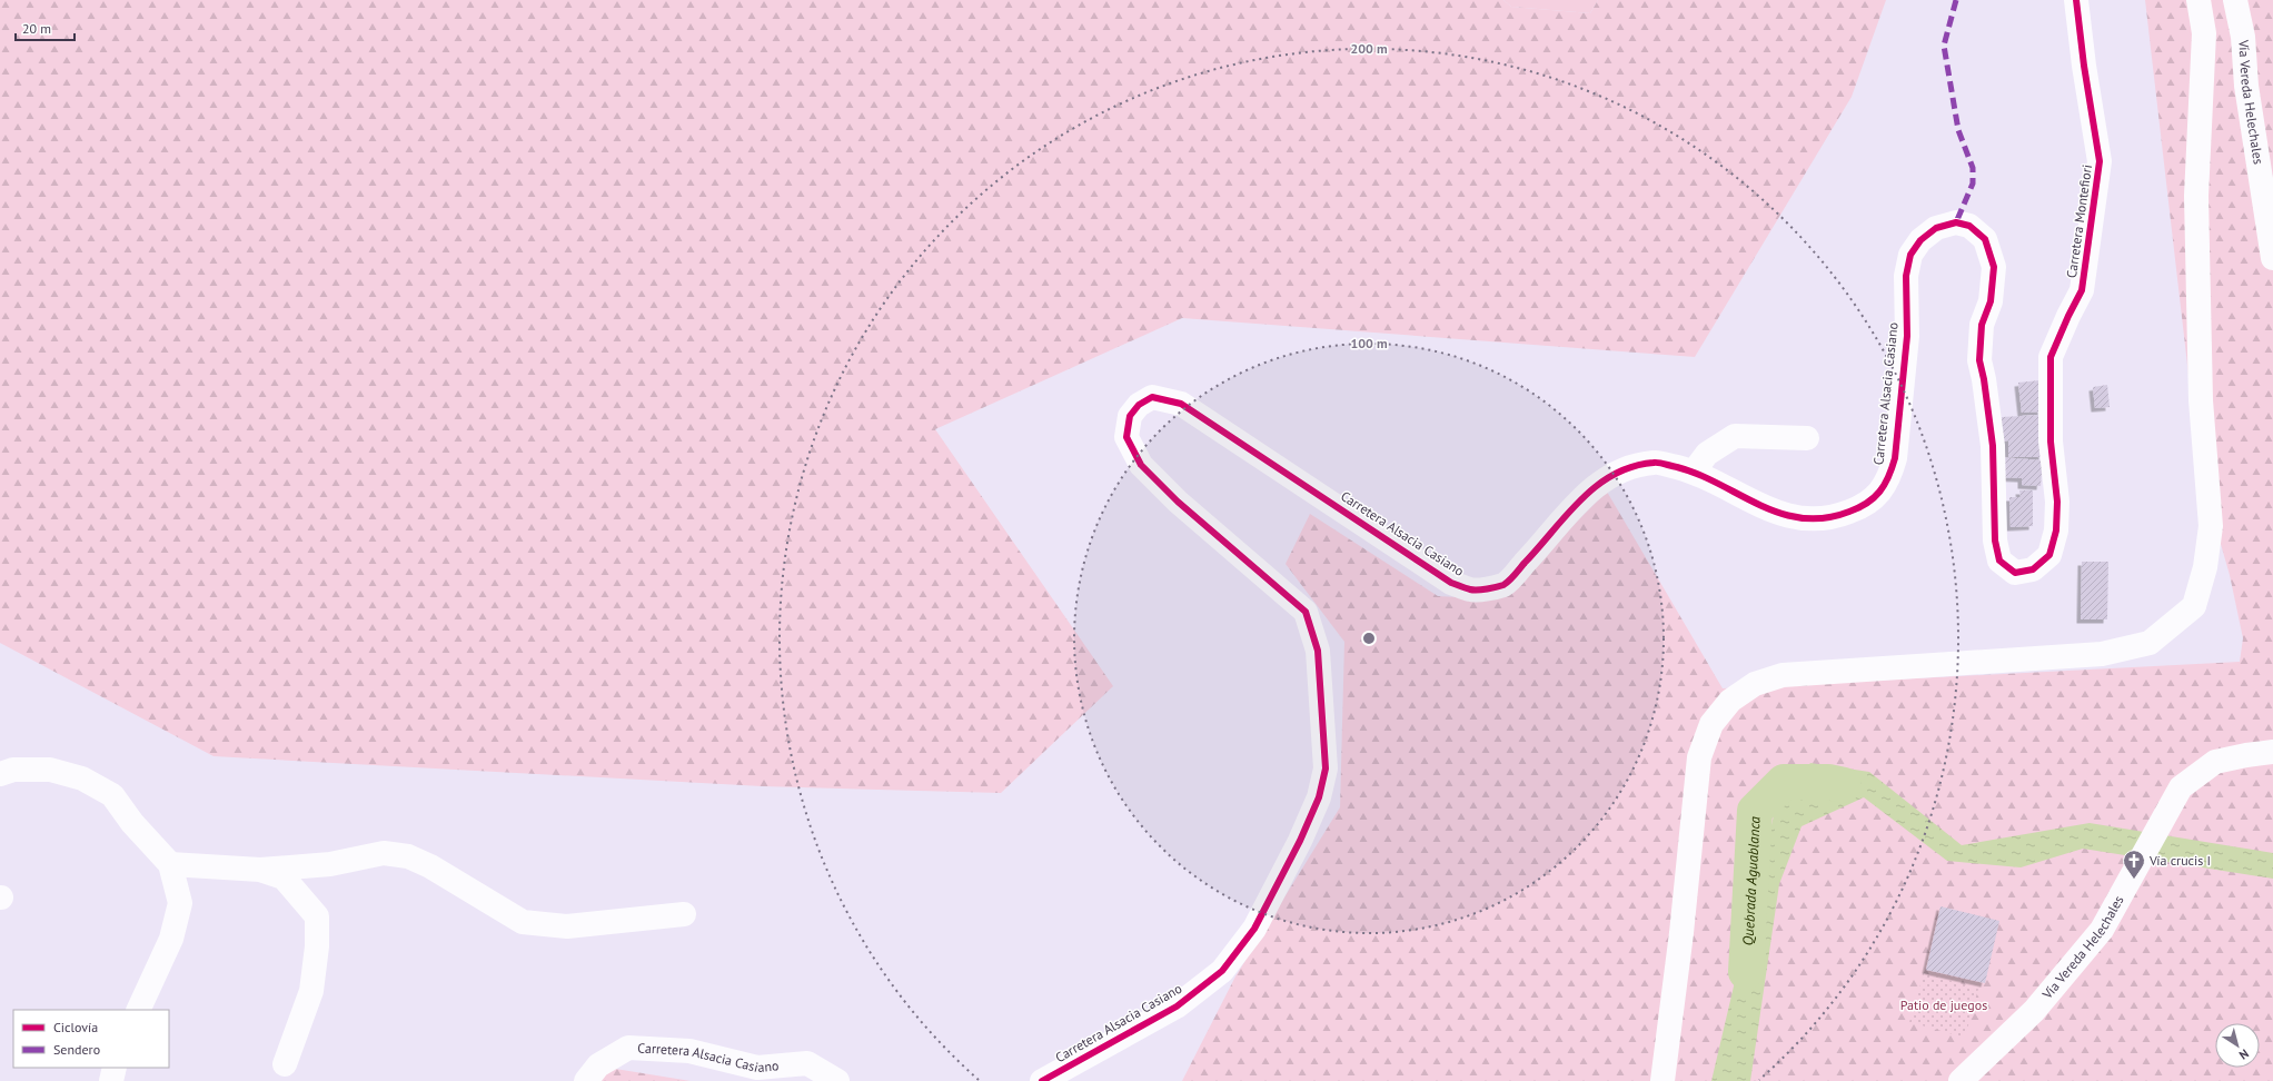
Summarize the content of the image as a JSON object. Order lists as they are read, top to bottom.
{
  "streets": {
    "street": ["Vía Vereda Helechales", "Carretera Montefiori", "Carretera Alsacia Casiano"]
  },
  "crossings": [
    ["Carretera Montefiori", "Carretera Alsacia Casiano"]
  ],
  "water": ["Quebrada Aguablanca"],
  "parks": ["Patio de juegos"],
  "places": {
    "church": ["Vía crucis I"]
  },
  "legend": ["Ciclovía", "Sendero"],
  "scale_bar": "20 m",
  "north": "bottom right",
  "rings": ["200 m", "100 m"]
}
